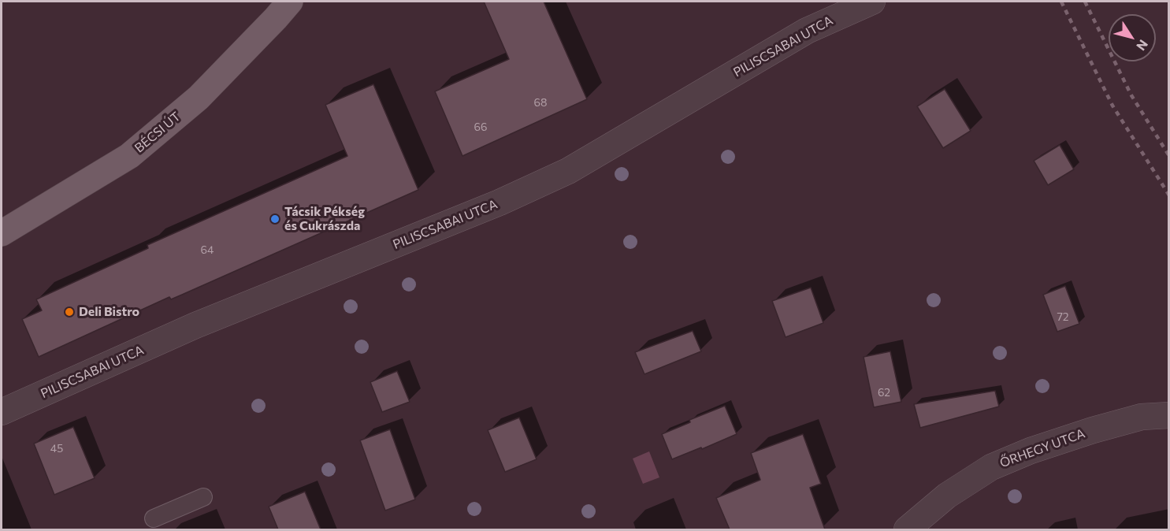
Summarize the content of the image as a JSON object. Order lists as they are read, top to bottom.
{
  "streets": {
    "main road": ["BÉCSI ÚT"],
    "street": ["PILISCSABAI UTCA", "ŐRHEGY UTCA"]
  },
  "places": ["Tácsik Pékség és Cukrászda", "Deli Bistro"],
  "house_numbers": [
    "68",
    "66",
    "64",
    "72",
    "62",
    "45"
  ],
  "north": "bottom right"
}
